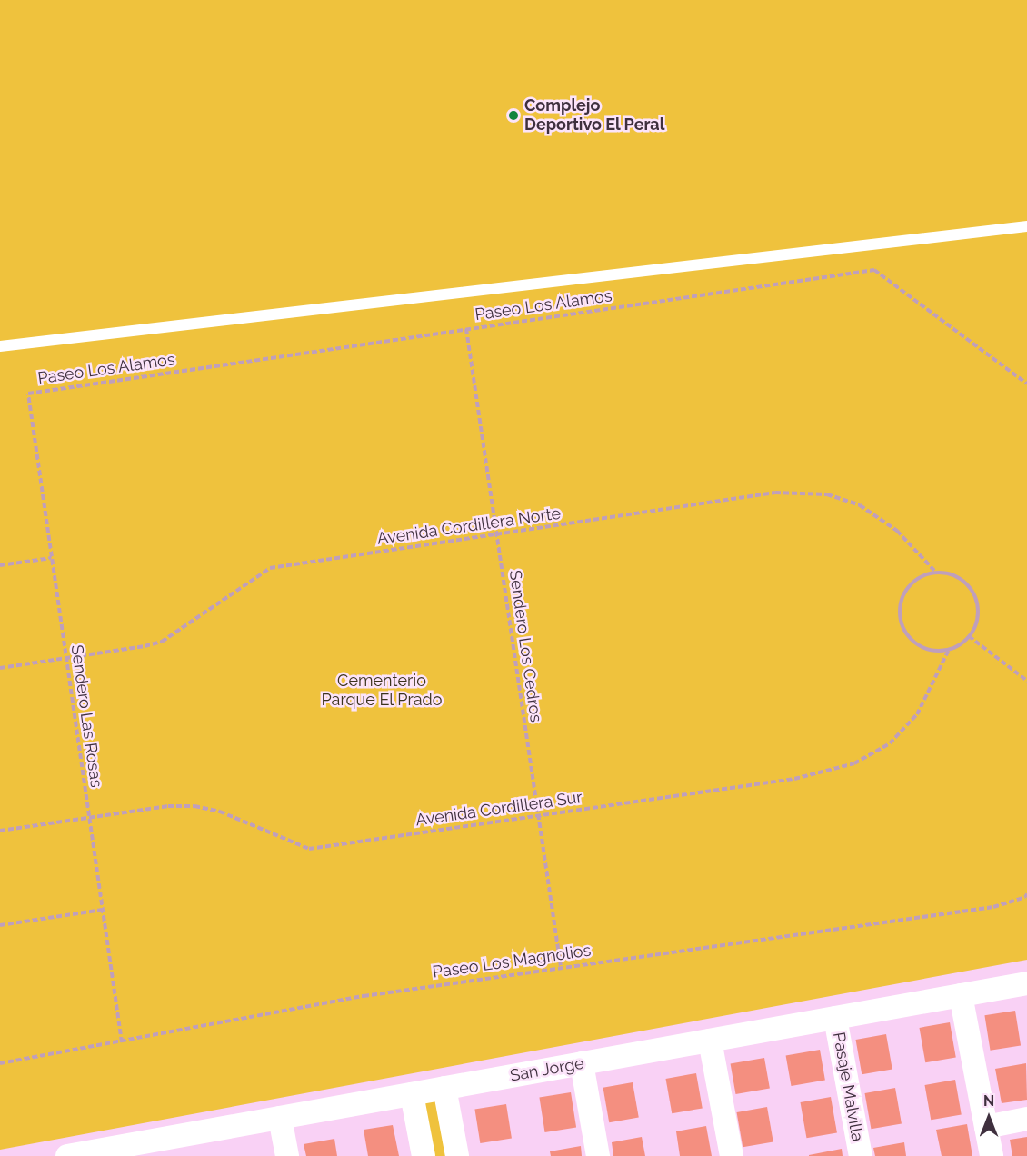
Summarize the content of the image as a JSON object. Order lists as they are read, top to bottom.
{
  "streets": {
    "street": ["San Jorge", "Pasaje Malvilla"],
    "path": [
      "Paseo Los Alamos",
      "Avenida Cordillera Norte",
      "Sendero Los Cedros",
      "Sendero Las Rosas",
      "Avenida Cordillera Sur",
      "Paseo Los Magnolios"
    ]
  },
  "crossings": [
    ["Paseo Los Alamos", "Sendero Los Cedros"],
    ["Paseo Los Alamos", "Sendero Las Rosas"],
    ["Avenida Cordillera Norte", "Sendero Los Cedros"],
    ["Avenida Cordillera Norte", "Sendero Las Rosas"],
    ["Avenida Cordillera Norte", "Avenida Cordillera Sur"],
    ["Sendero Los Cedros", "Avenida Cordillera Sur"],
    ["Sendero Los Cedros", "Paseo Los Magnolios"],
    ["Sendero Las Rosas", "Avenida Cordillera Sur"],
    ["Sendero Las Rosas", "Paseo Los Magnolios"],
    ["San Jorge", "Pasaje Malvilla"]
  ],
  "parks": ["Cementerio Parque El Prado"],
  "places": ["Complejo Deportivo El Peral"],
  "north": "top"
}
